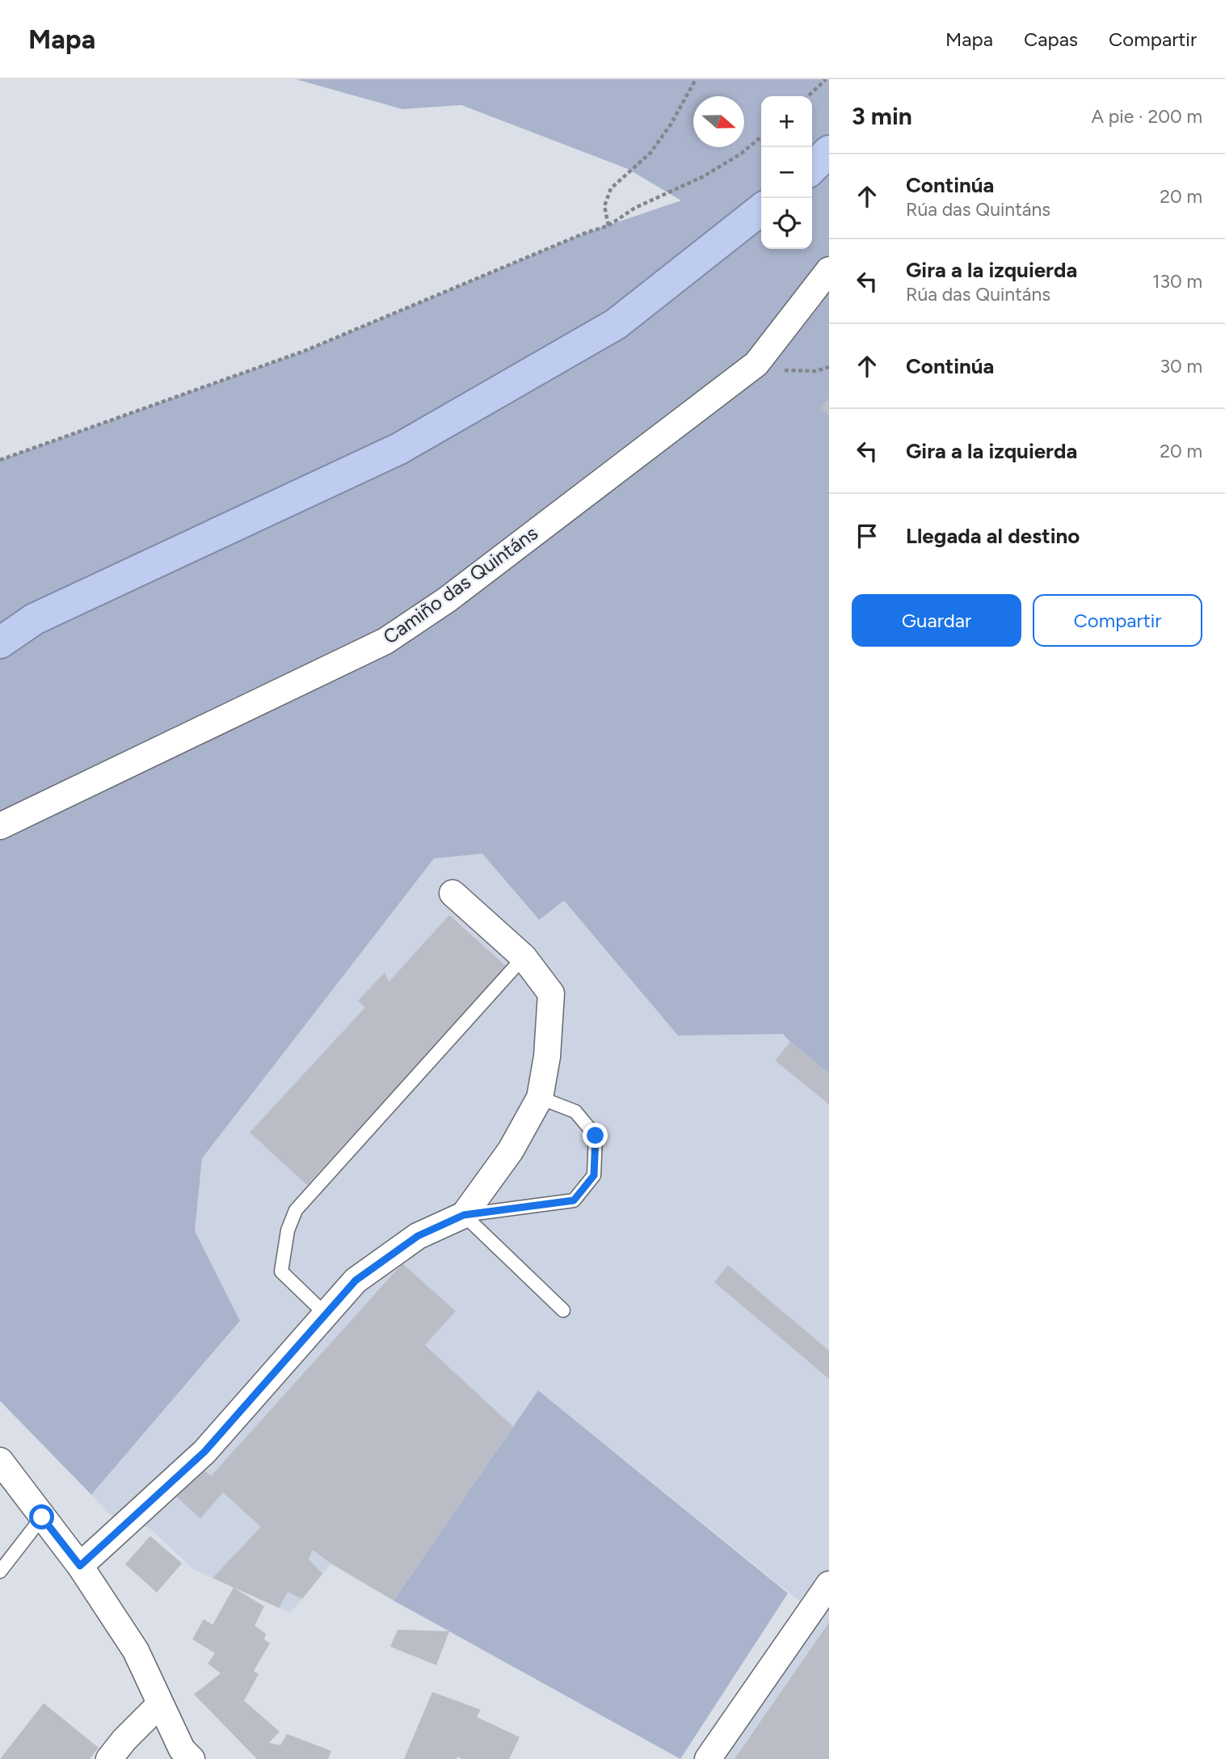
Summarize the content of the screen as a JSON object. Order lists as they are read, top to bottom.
{
  "streets": {
    "street": ["Camiño das Quintáns"]
  },
  "north": "right",
  "page": {
    "header": "Mapa",
    "nav": ["Mapa", "Capas", "Compartir"],
    "heading": ["3 min", "A pie · 200 m"],
    "map_buttons": ["+", "−"],
    "list": [
      ["Continúa", "Rúa das Quintáns", "20 m"],
      ["Gira a la izquierda", "Rúa das Quintáns", "130 m"],
      ["Continúa", "30 m"],
      ["Gira a la izquierda", "20 m"],
      "Llegada al destino"
    ],
    "buttons": ["Guardar", "Compartir"]
  }
}
